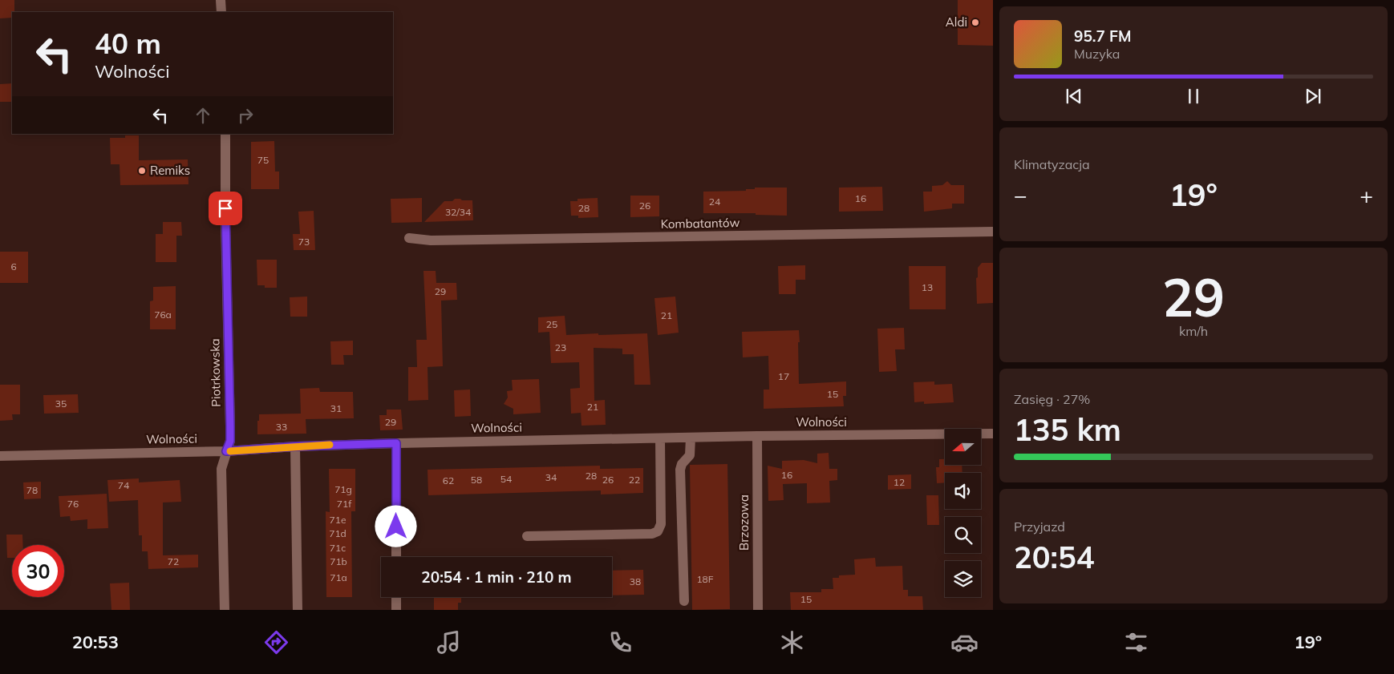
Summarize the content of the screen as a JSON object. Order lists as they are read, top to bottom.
{
  "streets": {
    "street": [
      "Kombatantów",
      "Piotrkowska",
      "Wolności",
      "Brzozowa"
    ]
  },
  "crossings": [
    ["Piotrkowska", "Wolności"],
    ["Wolności", "Brzozowa"]
  ],
  "places": ["Aldi", "Remiks"],
  "house_numbers": [
    "75",
    "16",
    "24",
    "26",
    "28",
    "32/34",
    "73",
    "6",
    "13",
    "29",
    "76a",
    "21",
    "25",
    "23",
    "17",
    "15",
    "35",
    "21",
    "31",
    "29",
    "33",
    "16",
    "28",
    "34",
    "54",
    "58",
    "26",
    "22",
    "62",
    "12",
    "74",
    "71g",
    "78",
    "76",
    "71f",
    "71e",
    "71d",
    "71c",
    "72",
    "71b",
    "71a",
    "18F",
    "38",
    "15"
  ],
  "north": "left",
  "page": {
    "turn": ["40 m", "Wolności"],
    "song": ["95.7 FM", "Muzyka"],
    "tile": [
      "Klimatyzacja",
      ["29", "km/h"],
      ["Zasięg · 27%", "135 km"],
      ["Przyjazd", "20:54"]
    ],
    "heat": ["−", "19°", "+"],
    "limit": "30",
    "trip": "20:54 · 1 min · 210 m",
    "tabs": ["20:53", "19°"]
  }
}
